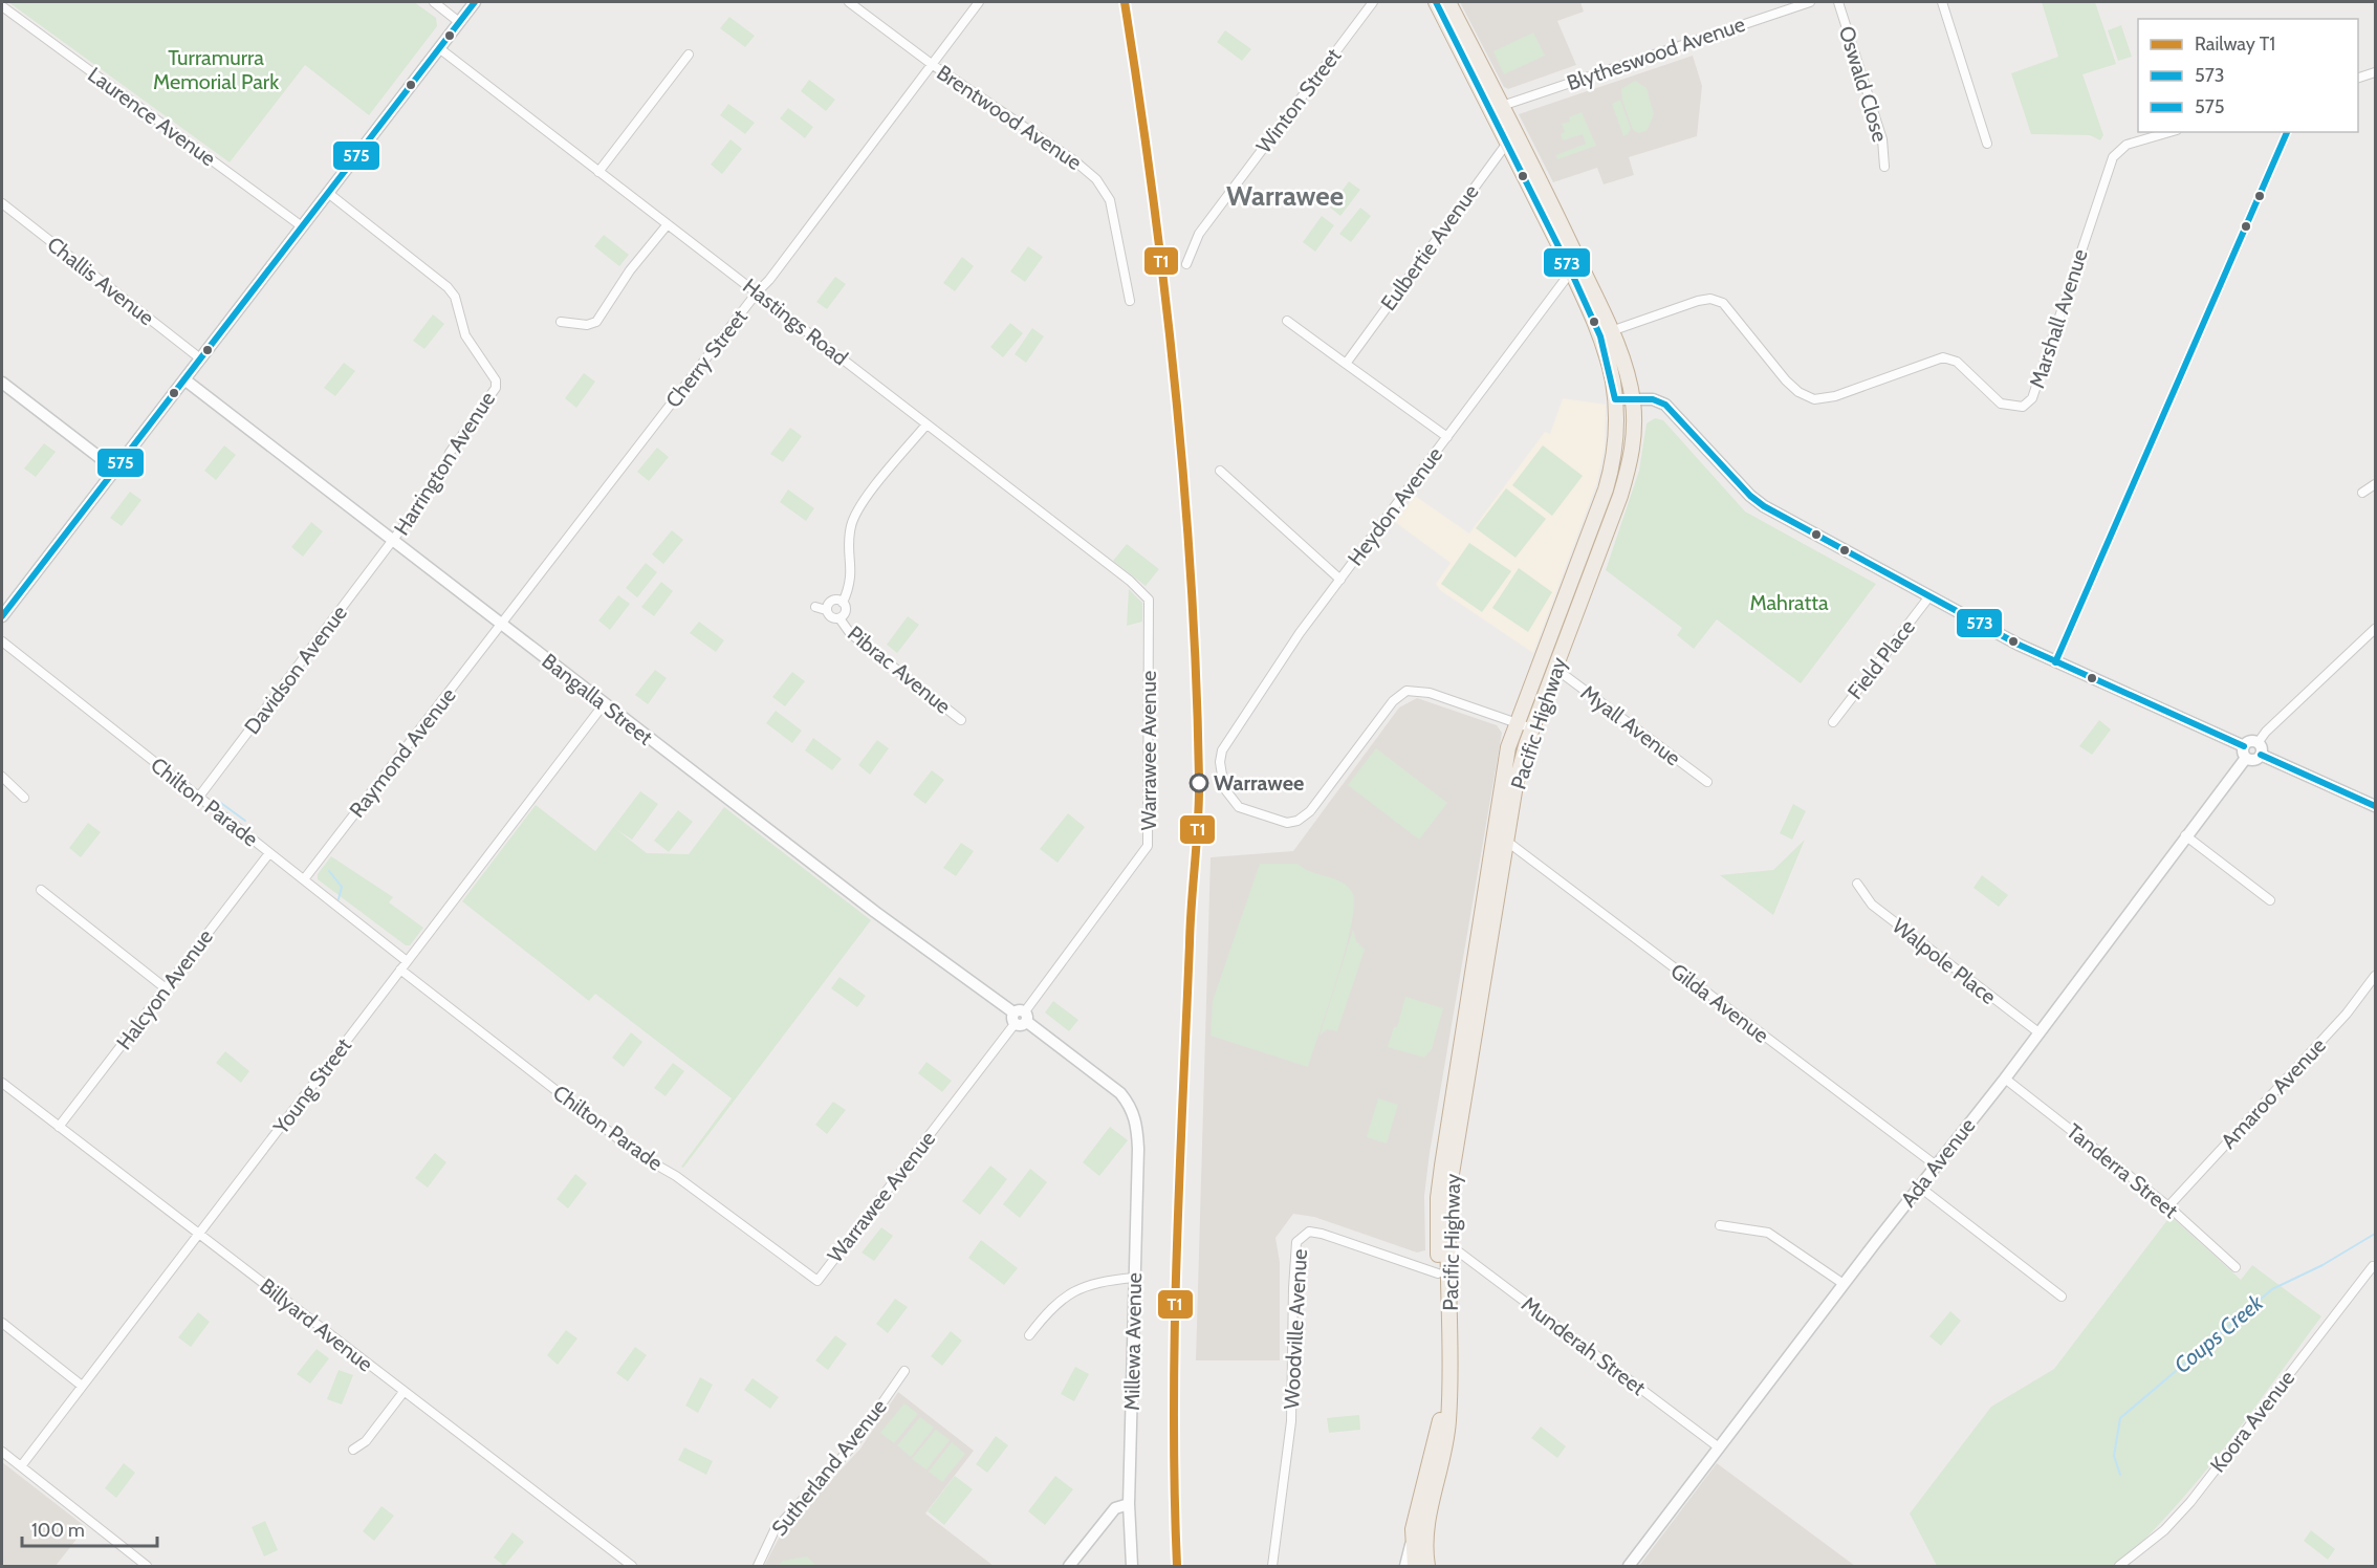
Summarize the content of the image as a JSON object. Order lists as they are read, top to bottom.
{
  "streets": {
    "highway": ["Pacific Highway"],
    "street": [
      "Blytheswood Avenue",
      "Oswald Close",
      "Winton Street",
      "Laurence Avenue",
      "Brentwood Avenue",
      "Eulbertie Avenue",
      "Challis Avenue",
      "Marshall Avenue",
      "Hastings Road",
      "Cherry Street",
      "Harrington Avenue",
      "Heydon Avenue",
      "Field Place",
      "Davidson Avenue",
      "Pibrac Avenue",
      "Bangalla Street",
      "Myall Avenue",
      "Warrawee Avenue",
      "Raymond Avenue",
      "Chilton Parade",
      "Walpole Place",
      "Halcyon Avenue",
      "Gilda Avenue",
      "Young Street",
      "Amaroo Avenue",
      "Ada Avenue",
      "Tanderra Street",
      "Billyard Avenue",
      "Woodville Avenue",
      "Millewa Avenue",
      "Munderah Street",
      "Koora Avenue",
      "Sutherland Avenue"
    ]
  },
  "crossings": [
    ["Blytheswood Avenue", "Pacific Highway"],
    ["Brentwood Avenue", "Cherry Street"],
    ["Eulbertie Avenue", "Pacific Highway"],
    ["Marshall Avenue", "Pacific Highway"],
    ["Hastings Road", "Cherry Street"],
    ["Hastings Road", "Pibrac Avenue"],
    ["Hastings Road", "Warrawee Avenue"],
    ["Cherry Street", "Bangalla Street"],
    ["Cherry Street", "Raymond Avenue"],
    ["Harrington Avenue", "Davidson Avenue"],
    ["Harrington Avenue", "Bangalla Street"],
    ["Heydon Avenue", "Pacific Highway"],
    ["Davidson Avenue", "Bangalla Street"],
    ["Davidson Avenue", "Chilton Parade"],
    ["Bangalla Street", "Warrawee Avenue"],
    ["Bangalla Street", "Raymond Avenue"],
    ["Bangalla Street", "Young Street"],
    ["Bangalla Street", "Millewa Avenue"],
    ["Pacific Highway", "Myall Avenue"],
    ["Pacific Highway", "Gilda Avenue"],
    ["Pacific Highway", "Woodville Avenue"],
    ["Pacific Highway", "Munderah Street"],
    ["Warrawee Avenue", "Chilton Parade"],
    ["Raymond Avenue", "Chilton Parade"],
    ["Chilton Parade", "Halcyon Avenue"],
    ["Chilton Parade", "Young Street"],
    ["Walpole Place", "Ada Avenue"],
    ["Halcyon Avenue", "Billyard Avenue"],
    ["Gilda Avenue", "Ada Avenue"],
    ["Young Street", "Billyard Avenue"],
    ["Amaroo Avenue", "Tanderra Street"],
    ["Ada Avenue", "Tanderra Street"],
    ["Ada Avenue", "Munderah Street"]
  ],
  "districts": ["Warrawee"],
  "water": ["Coups Creek"],
  "parks": ["Turramurra Memorial Park", "Mahratta"],
  "places": ["Warrawee"],
  "lines": ["rail line T1", "transit line 573", "transit line 575"],
  "legend": ["Railway T1", "573", "575"],
  "scale_bar": "100 m"
}
